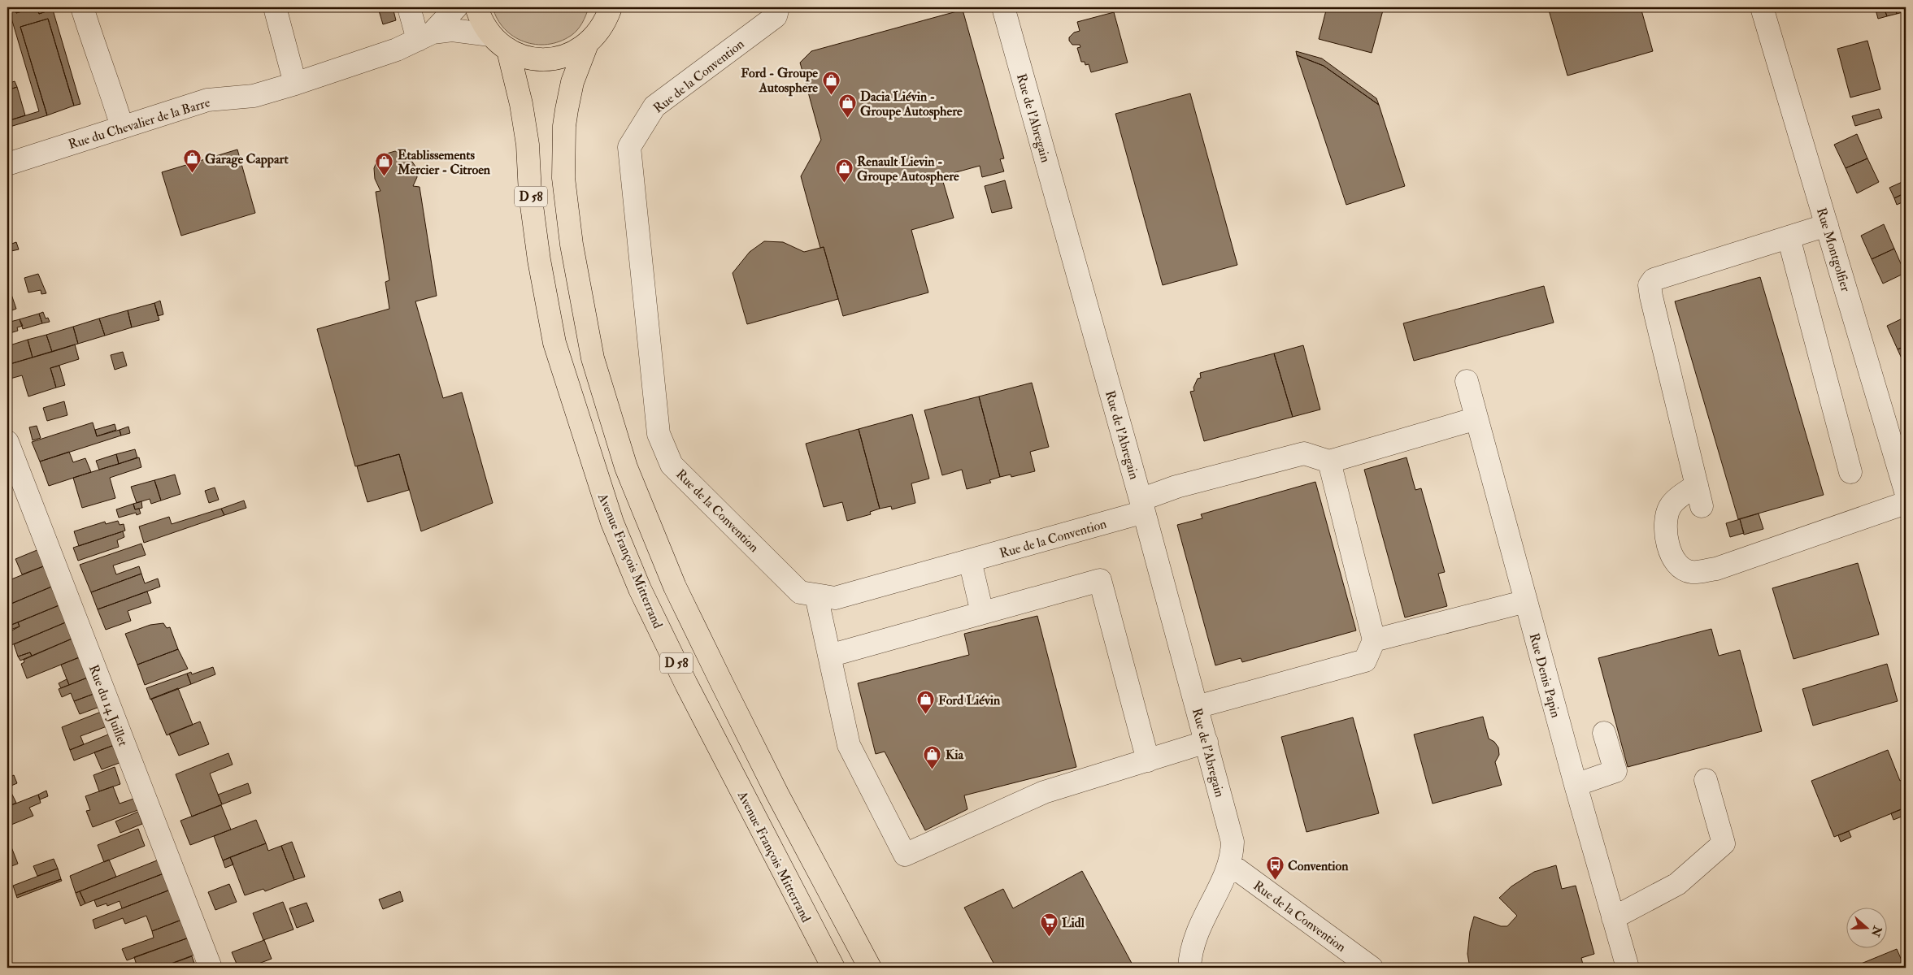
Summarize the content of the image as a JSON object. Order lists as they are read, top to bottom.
{
  "streets": {
    "main road": ["D 58", "Avenue François Mitterrand"],
    "street": [
      "Rue de la Convention",
      "Rue de l'Abregain",
      "Rue du Chevalier de la Barre",
      "Rue Montgolfier",
      "Rue Denis Papin",
      "Rue du 14 Juillet"
    ]
  },
  "crossings": [
    ["Rue de la Convention", "Rue de l'Abregain"]
  ],
  "places": {
    "shop": [
      "Ford - Groupe Autosphere",
      "Dacia Liévin - Groupe Autosphere",
      "Garage Cappart",
      "Etablissements Mercier - Citroen",
      "Renault Lievin - Groupe Autosphere",
      "Ford Liévin",
      "Kia"
    ],
    "bus stop": ["Convention"],
    "supermarket": ["Lidl"]
  },
  "north": "right"
}
